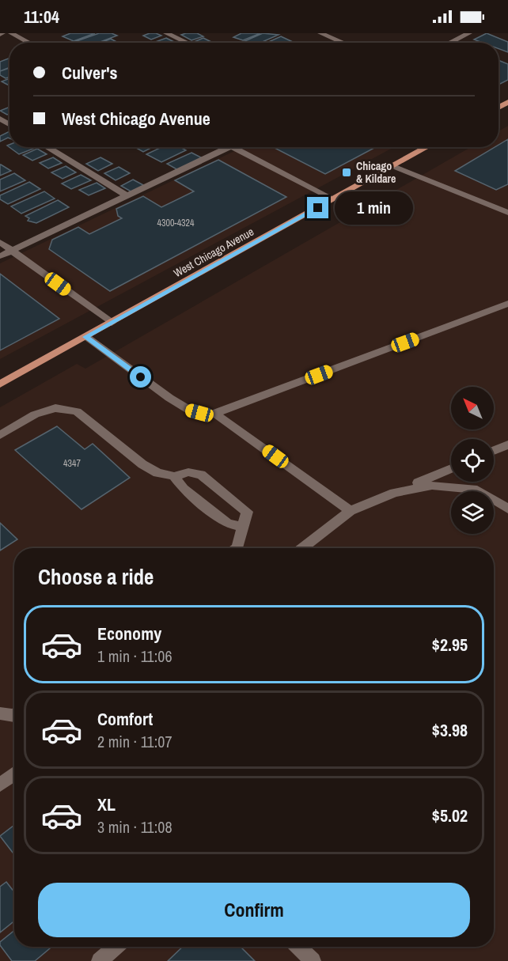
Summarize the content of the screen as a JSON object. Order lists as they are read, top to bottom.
{
  "streets": {
    "main road": ["West Chicago Avenue"]
  },
  "places": {
    "transit": ["Chicago & Kildare"]
  },
  "house_numbers": ["4300-4324", "4347"],
  "north": "top left",
  "page": {
    "status": "11:04",
    "banner": ["Culver's", "West Chicago Avenue"],
    "bubble": "1 min",
    "heading": "Choose a ride",
    "list": [
      {
        "name": "Economy",
        "note": "1 min · 11:06",
        "value": "$2.95"
      },
      {
        "name": "Comfort",
        "note": "2 min · 11:07",
        "value": "$3.98"
      },
      {
        "name": "XL",
        "note": "3 min · 11:08",
        "value": "$5.02"
      }
    ],
    "buttons": "Confirm"
  }
}
